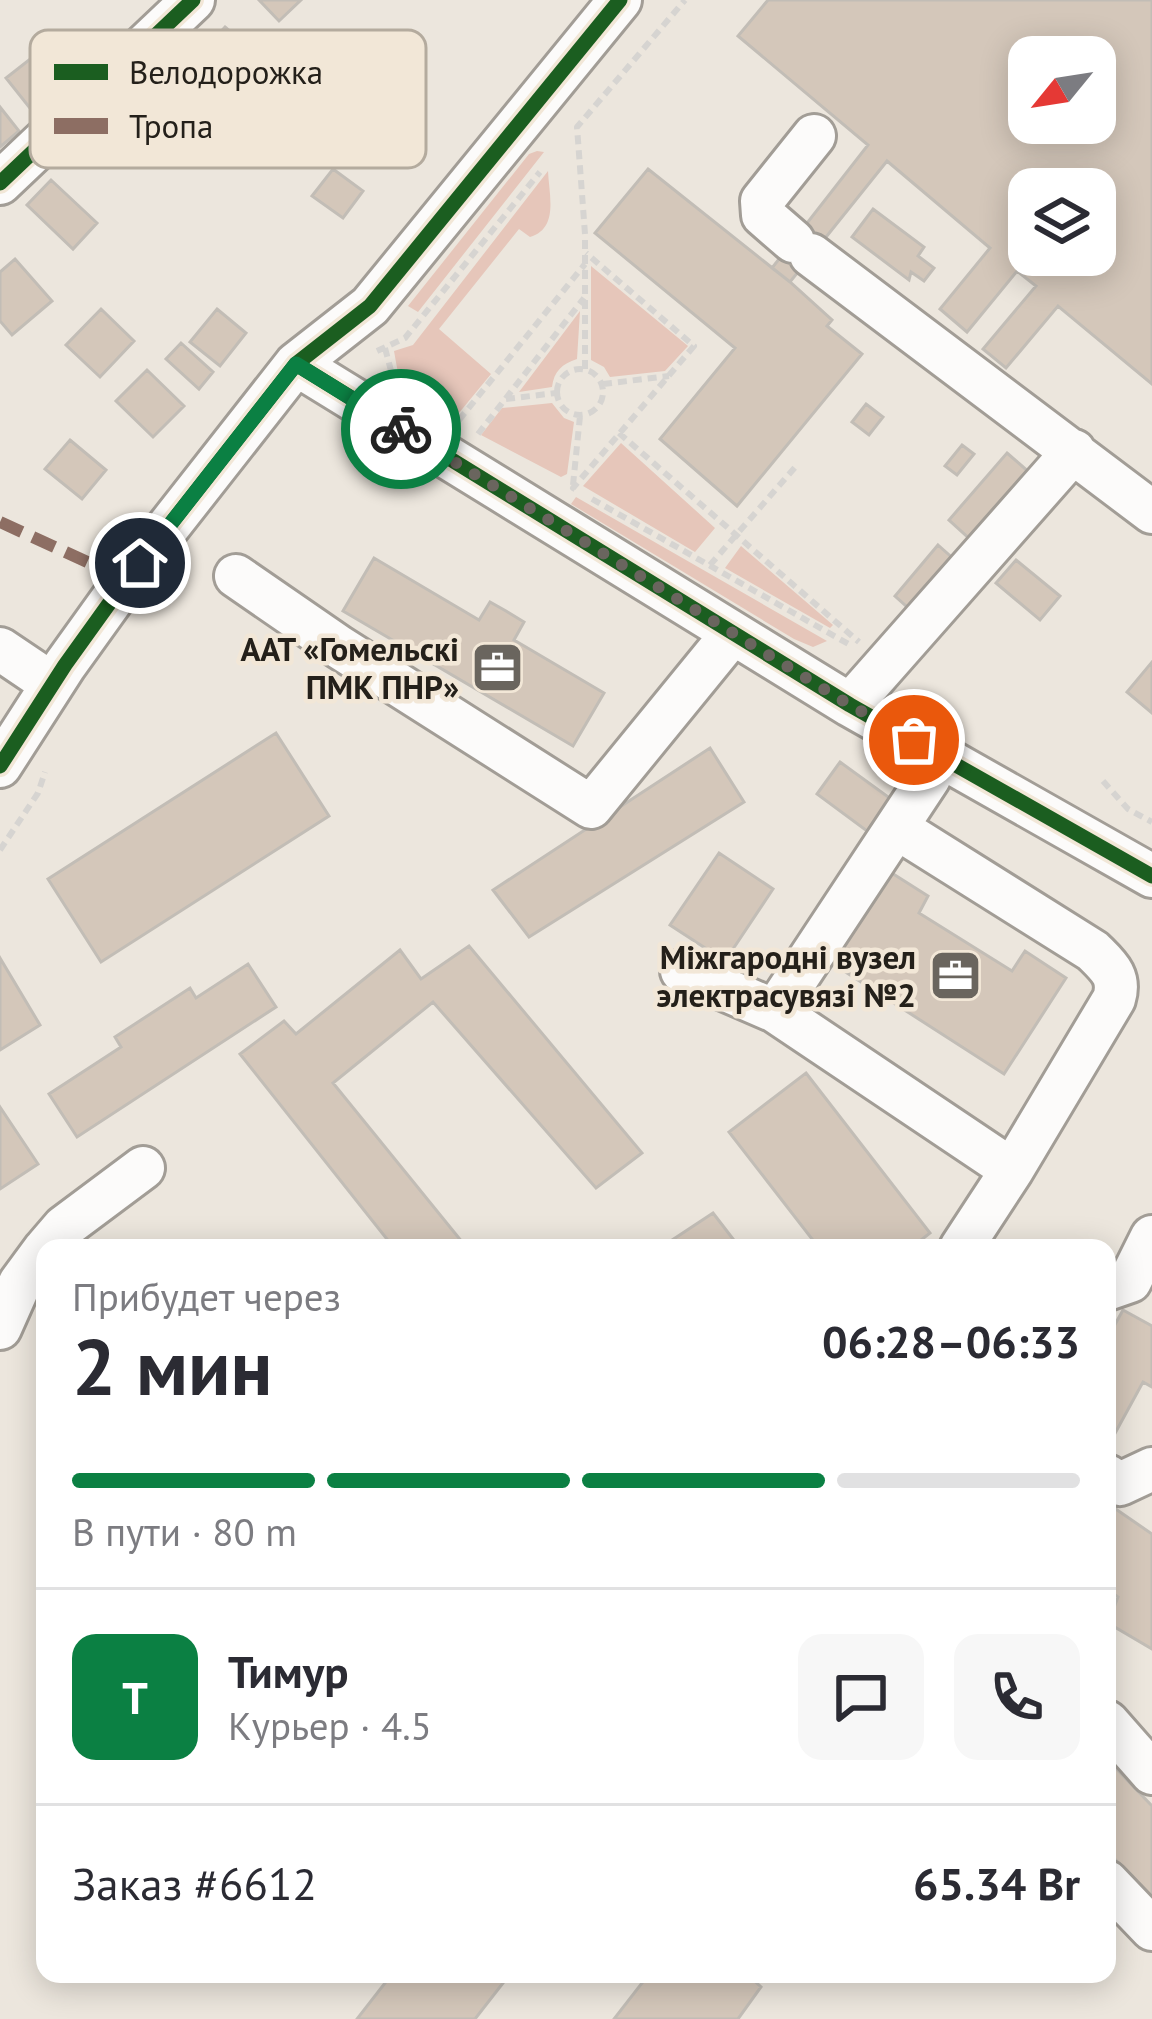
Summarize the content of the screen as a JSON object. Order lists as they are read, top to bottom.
{
  "places": {
    "office": ["ААТ «Гомельскі ПМК ПНР»", "Міжгародні вузел электрасувязі №2"]
  },
  "legend": ["Велодорожка", "Тропа"],
  "north": "bottom left",
  "page": {
    "heading": ["2 мин", "Прибудет через", "06:28–06:33"],
    "panel": [
      "Тимур",
      "Курьер · 4.5",
      "Заказ #6612",
      "65.34 Br"
    ],
    "bar": "В пути · 80 m",
    "round": "Т"
  }
}
